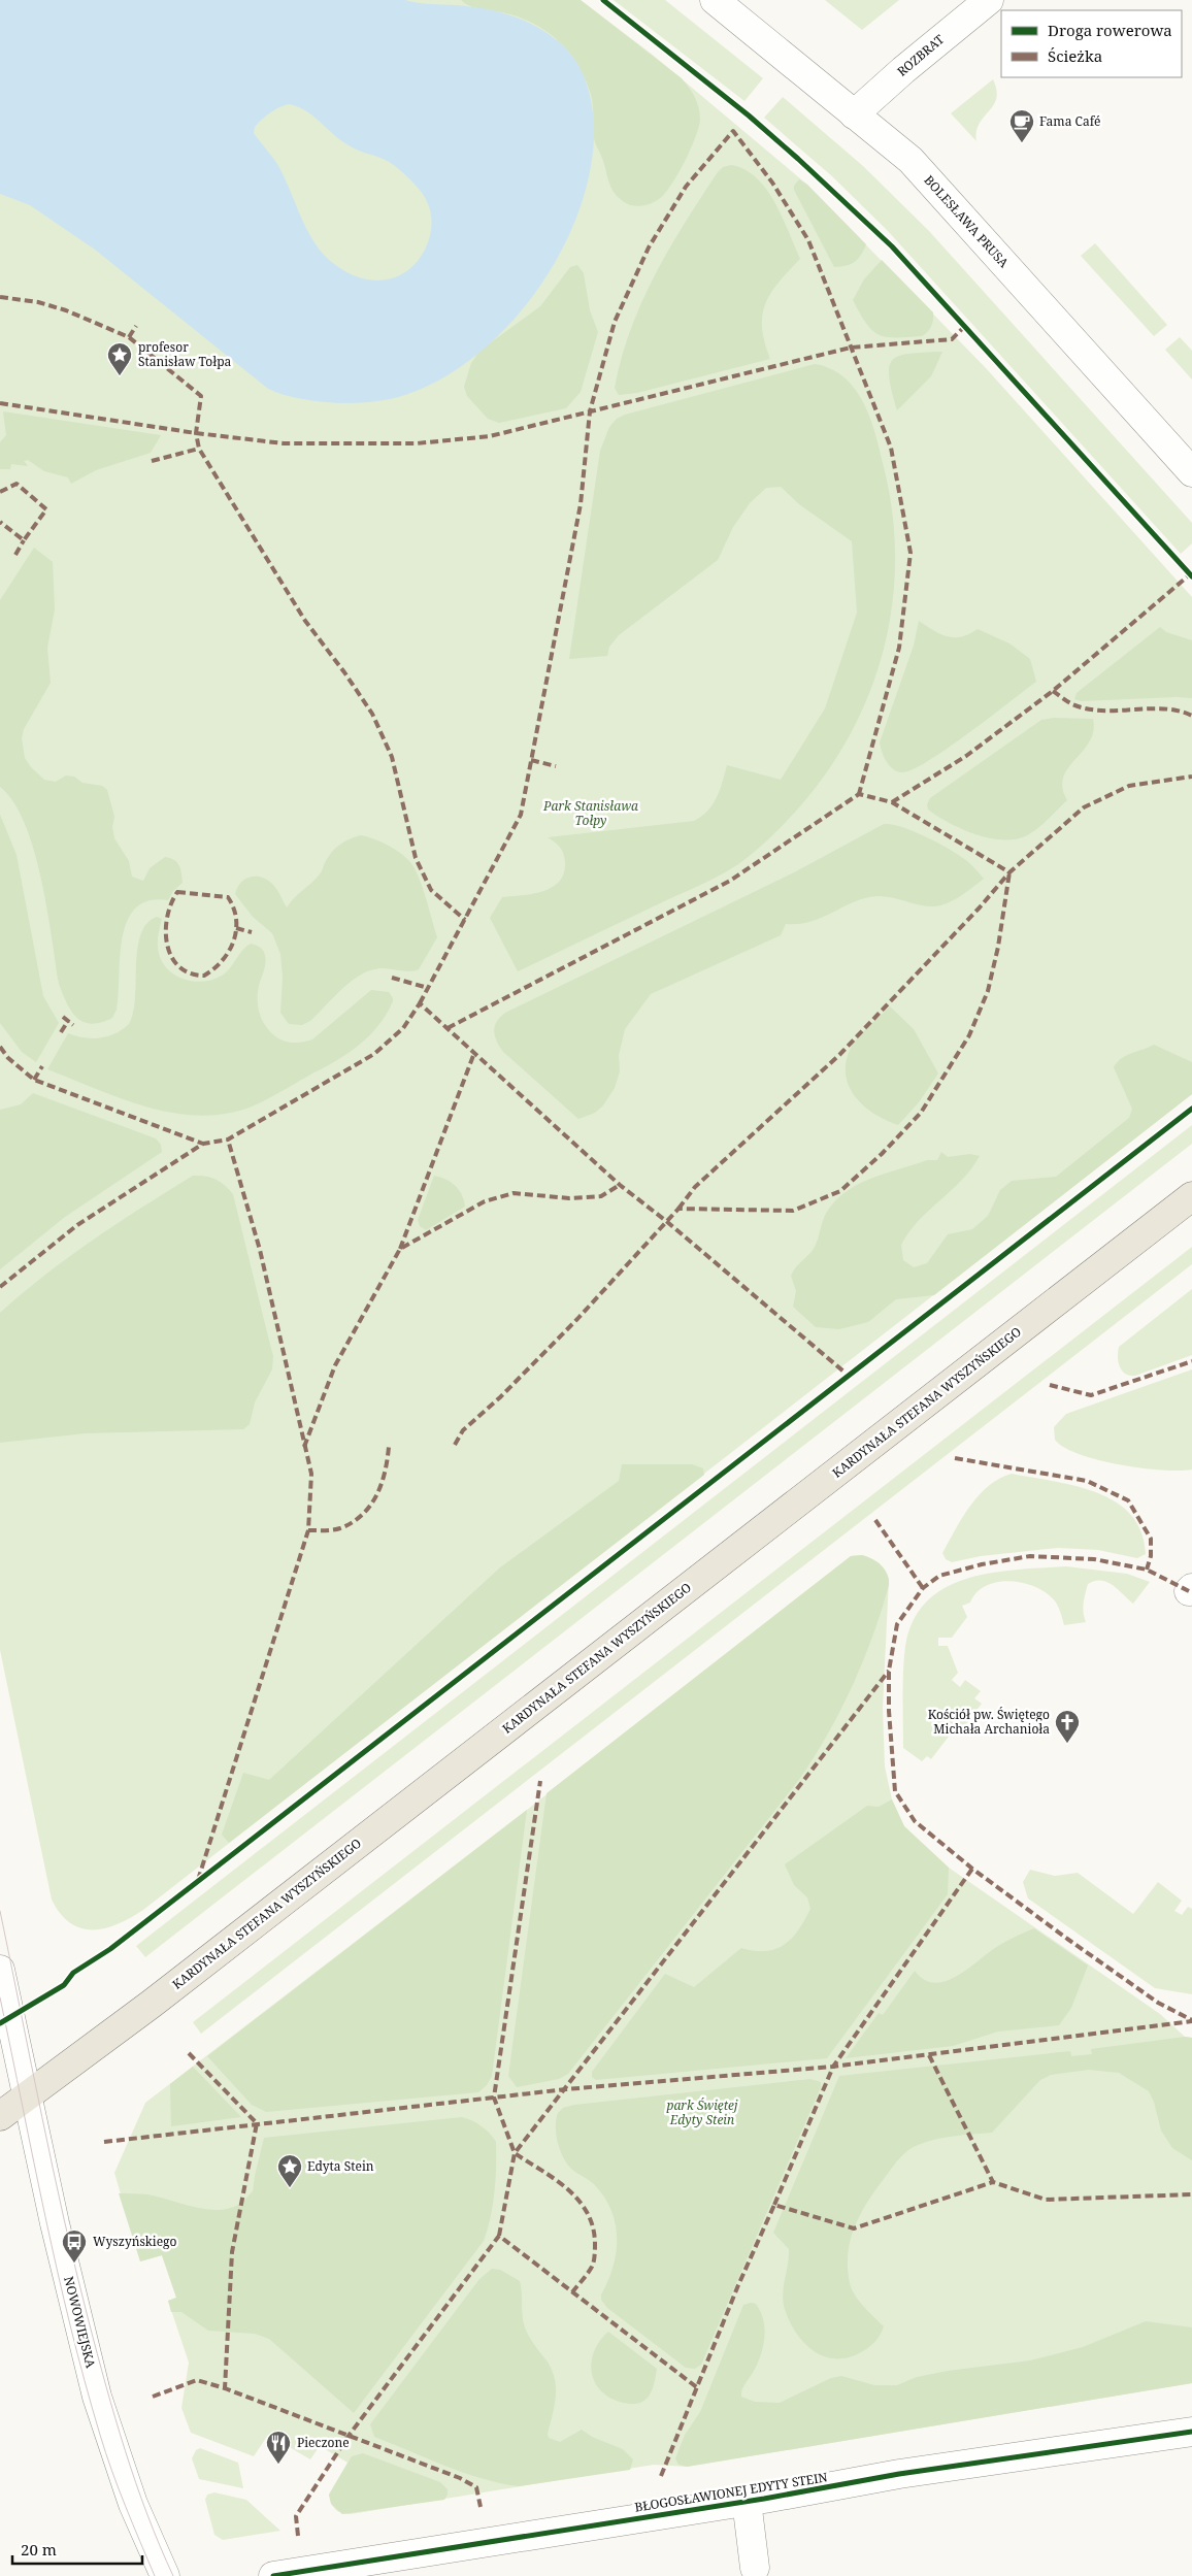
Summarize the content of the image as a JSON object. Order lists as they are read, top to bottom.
{
  "streets": {
    "main road": ["KARDYNAŁA STEFANA WYSZYŃSKIEGO"],
    "street": [
      "ROZBRAT",
      "BOLESŁAWA PRUSA",
      "NOWOWIEJSKA",
      "BŁOGOSŁAWIONEJ EDYTY STEIN"
    ]
  },
  "crossings": [
    ["ROZBRAT", "BOLESŁAWA PRUSA"],
    ["KARDYNAŁA STEFANA WYSZYŃSKIEGO", "NOWOWIEJSKA"]
  ],
  "parks": ["Park Stanisława Tołpy", "park Świętej Edyty Stein"],
  "places": {
    "cafe": ["Fama Café"],
    "place": ["profesor Stanisław Tołpa", "Edyta Stein"],
    "church": ["Kościół pw. Świętego Michała Archanioła"],
    "bus stop": ["Wyszyńskiego"],
    "restaurant": ["Pieczone"]
  },
  "legend": ["Droga rowerowa", "Ścieżka"],
  "scale_bar": "20 m"
}
